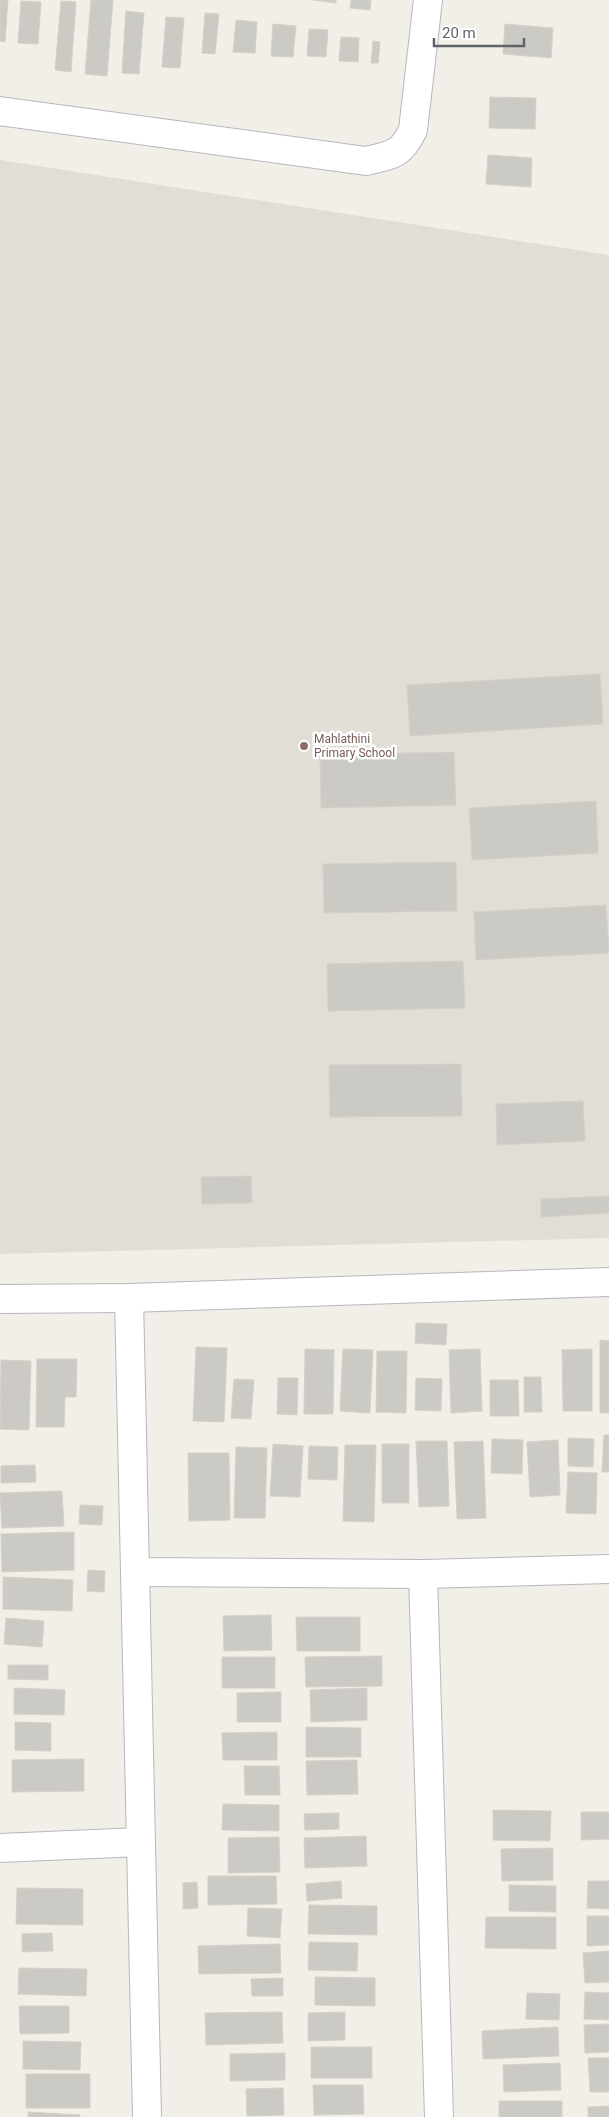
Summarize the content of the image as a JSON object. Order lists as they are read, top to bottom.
{
  "places": ["Mahlathini Primary School"],
  "scale_bar": "20 m"
}
